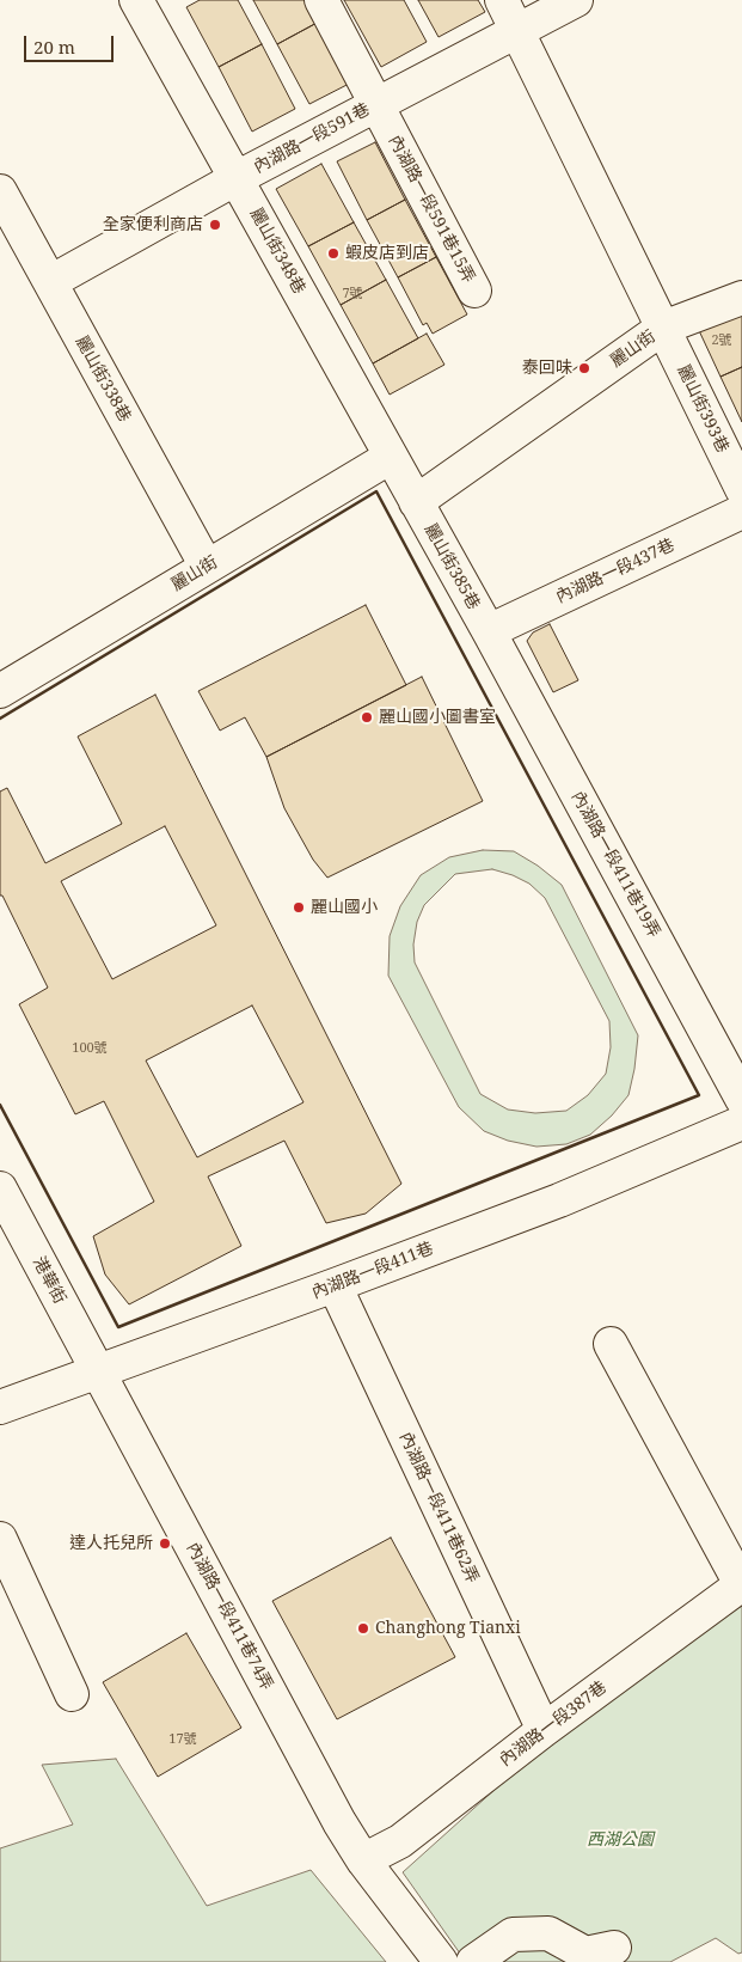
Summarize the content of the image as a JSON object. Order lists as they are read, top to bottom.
{
  "streets": {
    "street": [
      "內湖路一段591巷",
      "內湖路一段591巷15弄",
      "麗山街348巷",
      "麗山街",
      "麗山街338巷",
      "麗山街393巷",
      "麗山街385巷",
      "內湖路一段437巷",
      "內湖路一段411巷19弄",
      "內湖路一段411巷",
      "港華街",
      "內湖路一段411巷62弄",
      "內湖路一段411巷74弄",
      "內湖路一段387巷"
    ]
  },
  "crossings": [
    ["內湖路一段591巷", "內湖路一段591巷15弄"],
    ["內湖路一段591巷", "麗山街348巷"],
    ["內湖路一段591巷", "麗山街338巷"],
    ["內湖路一段591巷", "麗山街393巷"],
    ["麗山街348巷", "麗山街"],
    ["麗山街348巷", "麗山街385巷"],
    ["麗山街", "麗山街338巷"],
    ["麗山街", "麗山街393巷"],
    ["麗山街", "麗山街385巷"],
    ["麗山街385巷", "內湖路一段437巷"],
    ["麗山街385巷", "內湖路一段411巷19弄"],
    ["內湖路一段437巷", "內湖路一段411巷19弄"],
    ["內湖路一段411巷", "港華街"],
    ["內湖路一段411巷", "內湖路一段411巷62弄"],
    ["內湖路一段411巷", "內湖路一段411巷74弄"],
    ["港華街", "內湖路一段411巷74弄"],
    ["內湖路一段411巷62弄", "內湖路一段387巷"],
    ["內湖路一段411巷74弄", "內湖路一段387巷"]
  ],
  "parks": ["西湖公園"],
  "places": [
    "全家便利商店",
    "蝦皮店到店",
    "泰回味",
    "麗山國小圖書室",
    "麗山國小",
    "達人托兒所",
    "Changhong Tianxi"
  ],
  "house_numbers": [
    "7號",
    "2號",
    "100號",
    "17號"
  ],
  "scale_bar": "20 m"
}
